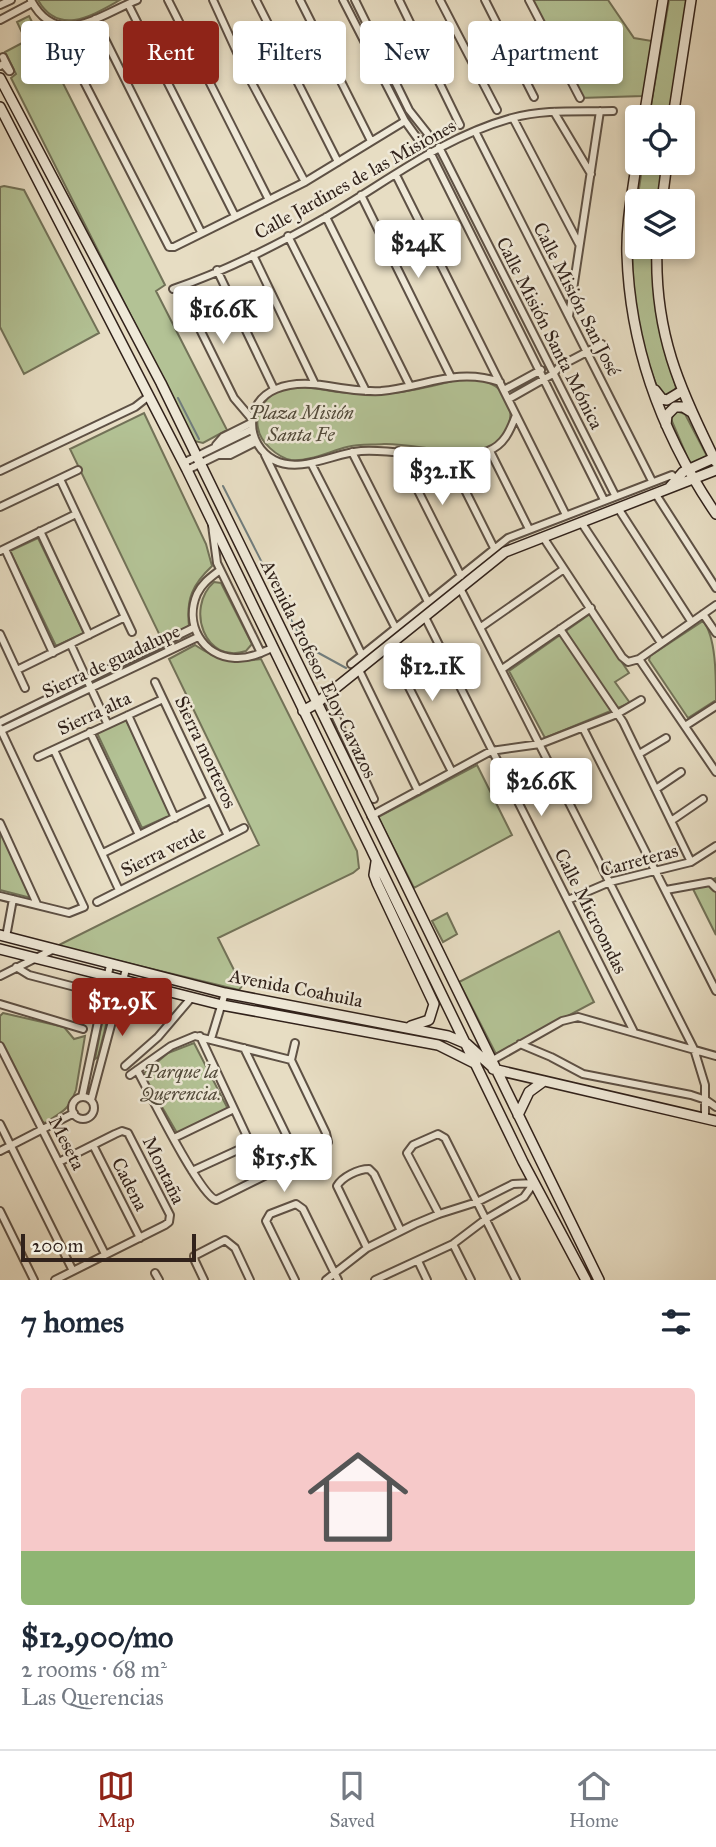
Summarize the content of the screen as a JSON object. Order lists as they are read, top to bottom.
{
  "streets": {
    "main road": ["Avenida Profesor Eloy Cavazos", "Avenida Coahuila"],
    "street": [
      "Calle Jardines de las Misiones",
      "Calle Misión San José",
      "Calle Misión Santa Mónica",
      "Sierra de guadalupe",
      "Sierra alta",
      "Sierra morteros",
      "Sierra verde",
      "Carreteras",
      "Calle Microondas",
      "Meseta",
      "Montaña",
      "Cadena"
    ]
  },
  "crossings": [
    ["Calle Jardines de las Misiones", "Calle Misión San José"],
    ["Calle Jardines de las Misiones", "Calle Misión Santa Mónica"],
    ["Avenida Profesor Eloy Cavazos", "Avenida Coahuila"],
    ["Sierra alta", "Sierra morteros"],
    ["Sierra morteros", "Sierra verde"],
    ["Carreteras", "Calle Microondas"],
    ["Montaña", "Cadena"]
  ],
  "parks": ["Plaza Misión Santa Fe", "Parque la Querencia."],
  "scale_bar": "200 m",
  "page": {
    "chip": [
      "Buy",
      "Rent",
      "Filters",
      "New",
      "Apartment"
    ],
    "price": [
      "$24K",
      "$16.6K",
      "$32.1K",
      "$12.1K",
      "$26.6K",
      "$12.9K",
      "$15.5K"
    ],
    "scale": "200 m",
    "heading": "7 homes",
    "list": [
      {
        "name": "$12,900/mo",
        "note": "2 rooms · 68 m² · Las Querencias"
      }
    ],
    "tabs": ["Map", "Saved", "Home"]
  }
}
